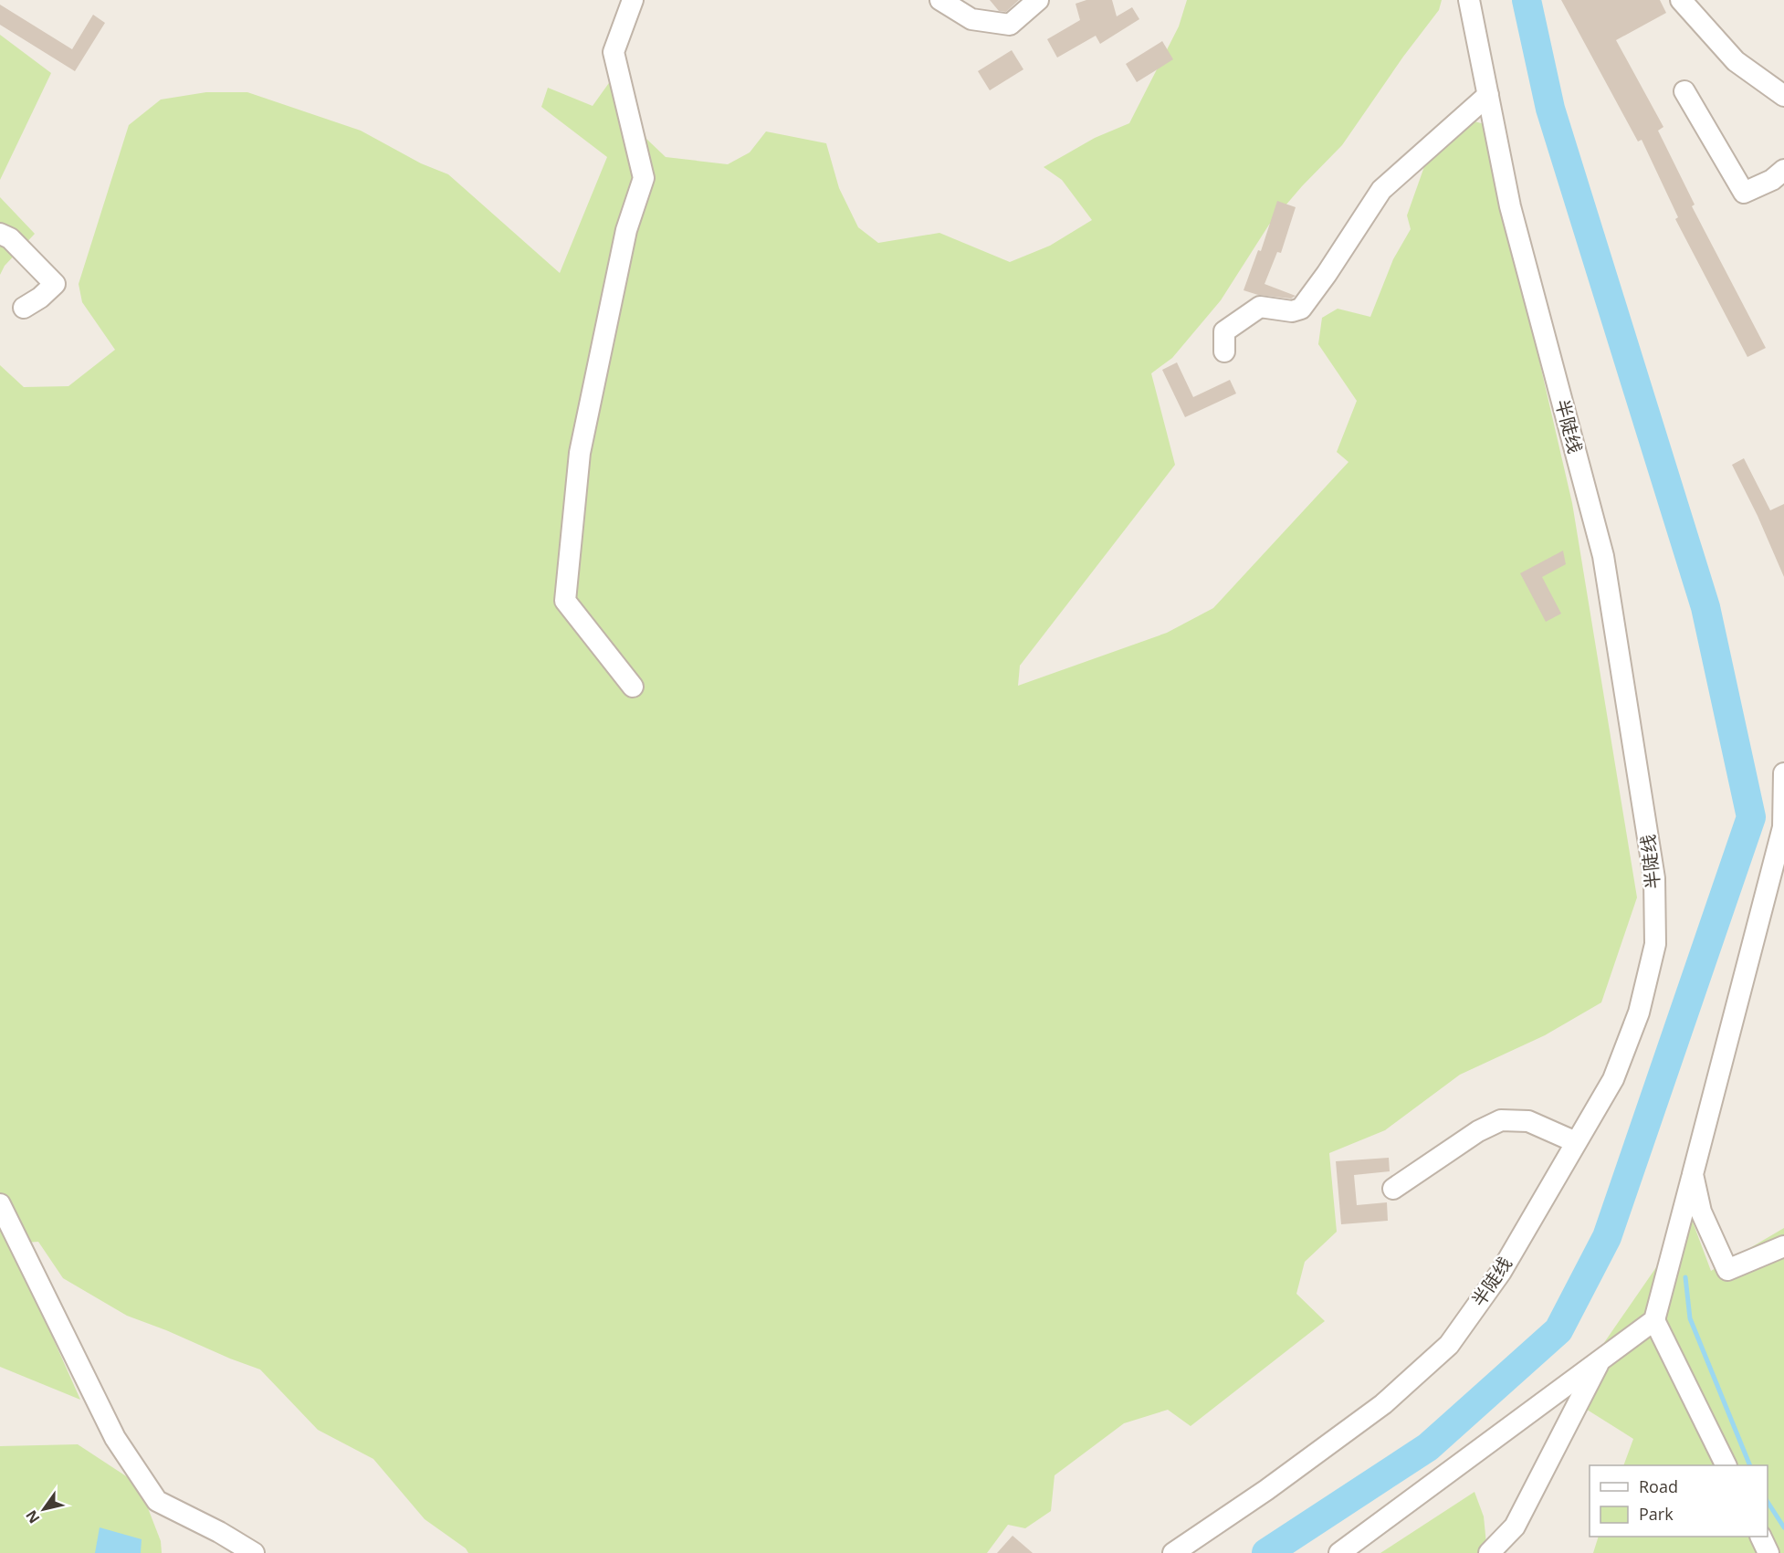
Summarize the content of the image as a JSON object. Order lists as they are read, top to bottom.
{
  "streets": {
    "street": ["半陡线"]
  },
  "legend": ["Road", "Park"],
  "north": "bottom left"
}
